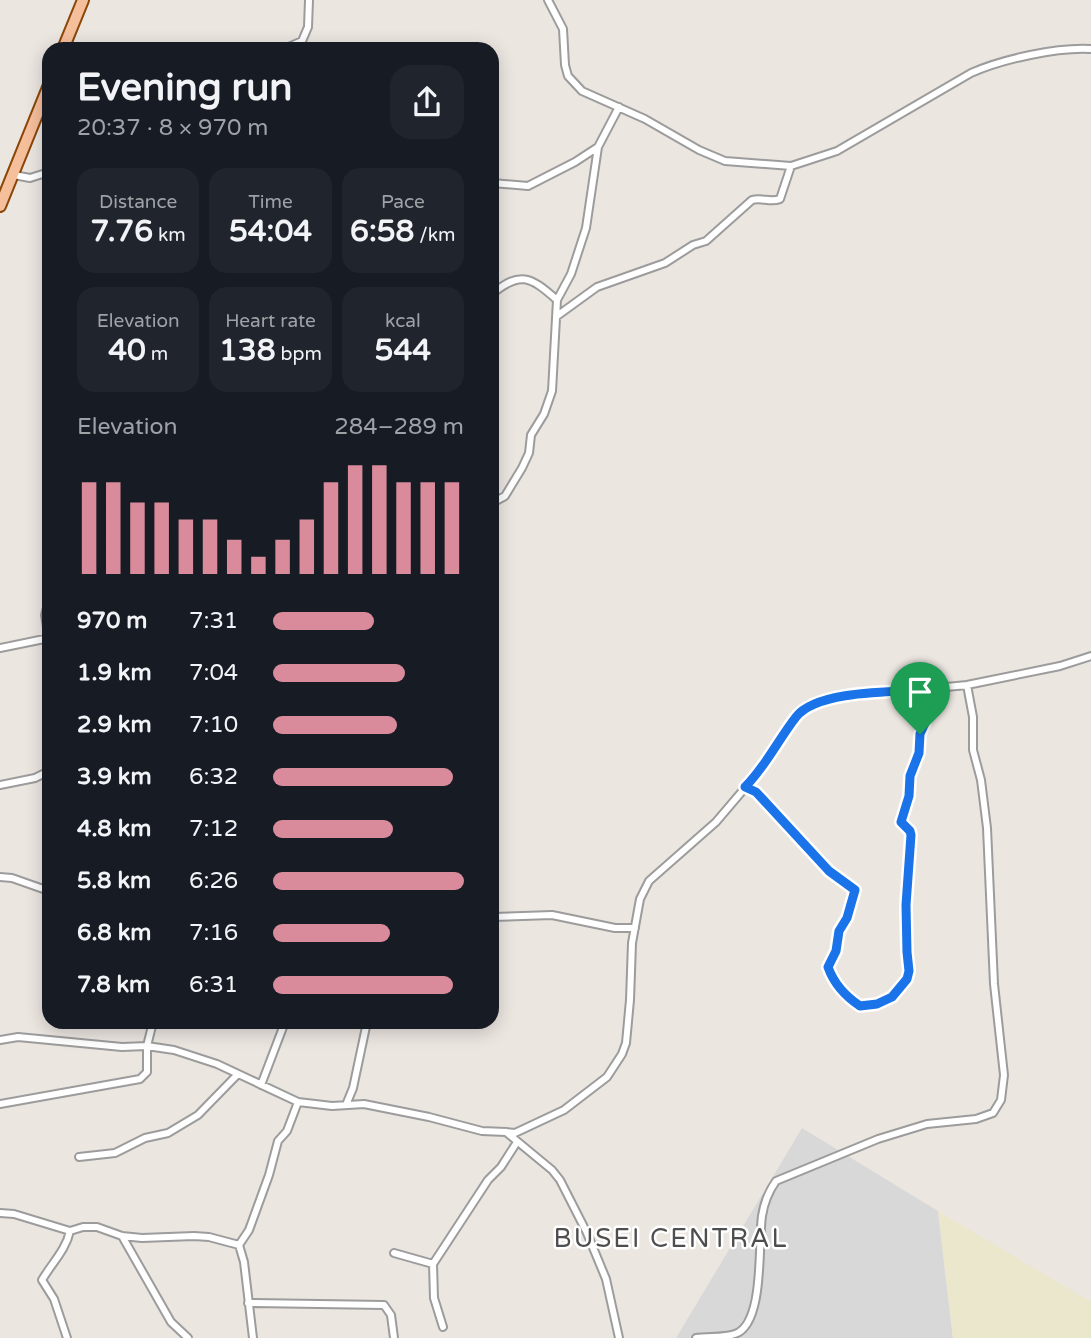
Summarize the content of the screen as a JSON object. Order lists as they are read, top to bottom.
{
  "districts": ["BUSEI CENTRAL"],
  "page": {
    "heading": ["Evening run", "20:37 · 8 × 970 m"],
    "stats": [
      ["Distance", "7.76 km"],
      ["Time", "54:04"],
      ["Pace", "6:58 /km"],
      ["Elevation", "40 m"],
      ["Heart rate", "138 bpm"],
      ["kcal", "544"]
    ],
    "chart": ["Elevation", "284–289 m"],
    "list": [
      {
        "name": "970 m",
        "note": "7:31"
      },
      {
        "name": "1.9 km",
        "note": "7:04"
      },
      {
        "name": "2.9 km",
        "note": "7:10"
      },
      {
        "name": "3.9 km",
        "note": "6:32"
      },
      {
        "name": "4.8 km",
        "note": "7:12"
      },
      {
        "name": "5.8 km",
        "note": "6:26"
      },
      {
        "name": "6.8 km",
        "note": "7:16"
      },
      {
        "name": "7.8 km",
        "note": "6:31"
      }
    ]
  }
}
